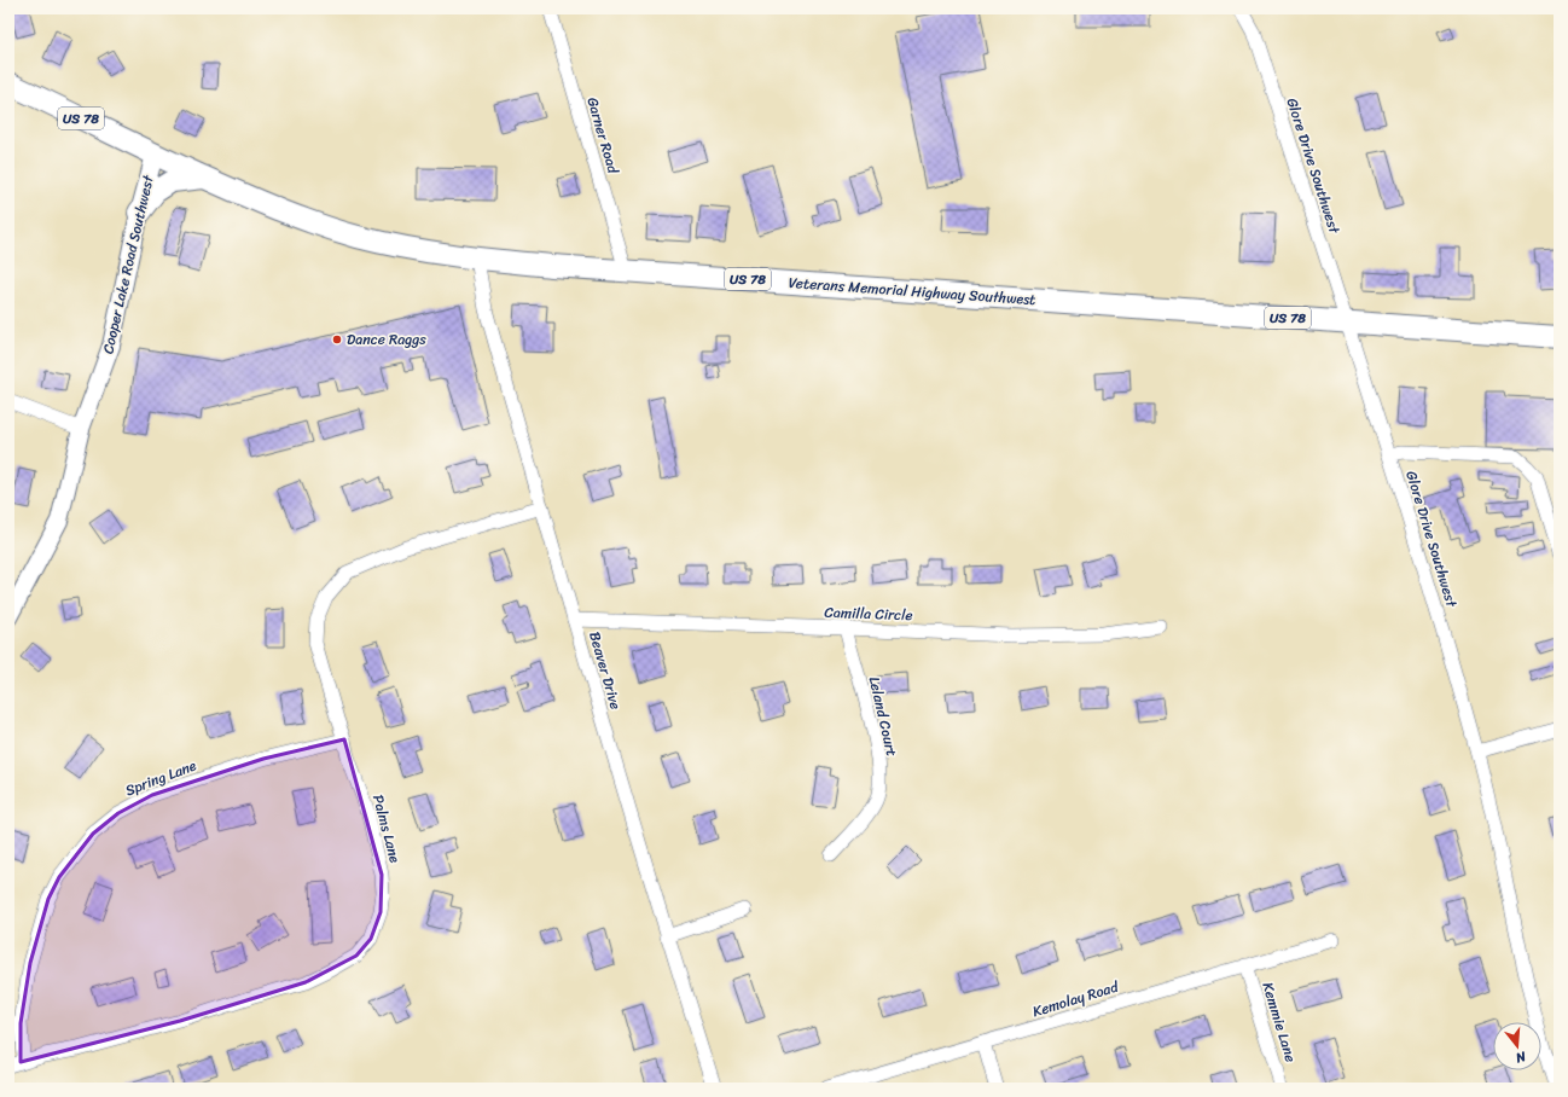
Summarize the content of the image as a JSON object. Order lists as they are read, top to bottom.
{
  "streets": {
    "main road": ["US 78", "Veterans Memorial Highway Southwest"],
    "street": [
      "Garner Road",
      "Glore Drive Southwest",
      "Cooper Lake Road Southwest",
      "Camilla Circle",
      "Beaver Drive",
      "Leland Court",
      "Spring Lane",
      "Palms Lane",
      "Kemolay Road",
      "Kemmie Lane"
    ]
  },
  "crossings": [
    ["Garner Road", "Veterans Memorial Highway Southwest"],
    ["Glore Drive Southwest", "Veterans Memorial Highway Southwest"],
    ["Cooper Lake Road Southwest", "Veterans Memorial Highway Southwest"],
    ["Veterans Memorial Highway Southwest", "Beaver Drive"],
    ["Camilla Circle", "Beaver Drive"],
    ["Camilla Circle", "Leland Court"],
    ["Beaver Drive", "Palms Lane"],
    ["Spring Lane", "Palms Lane"],
    ["Kemolay Road", "Kemmie Lane"]
  ],
  "places": ["Dance Raggs"],
  "north": "bottom"
}
